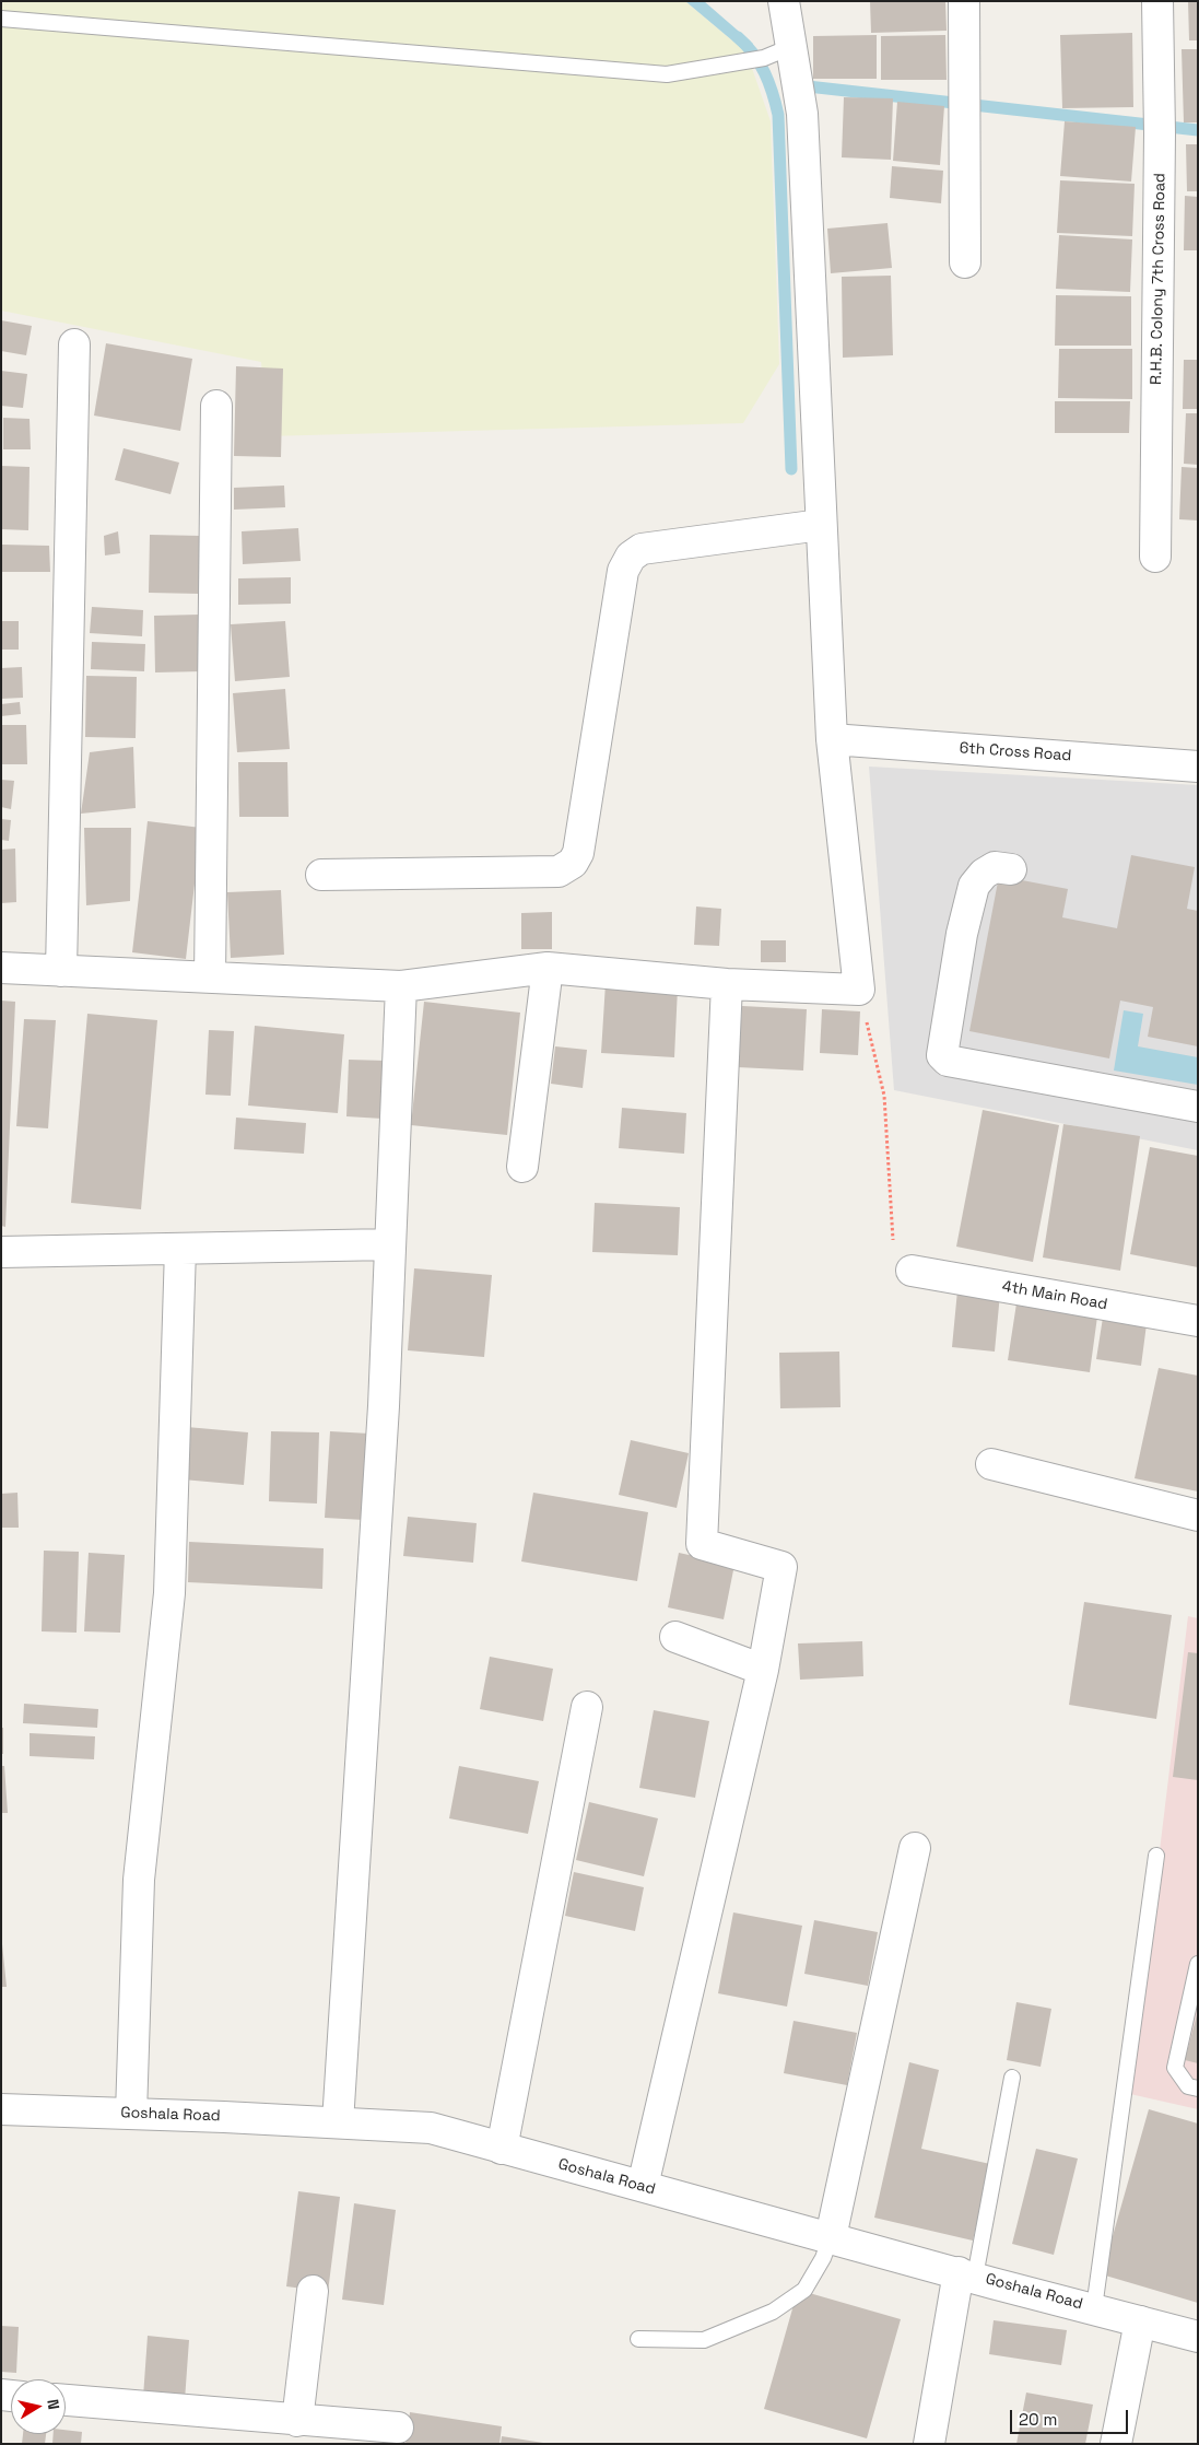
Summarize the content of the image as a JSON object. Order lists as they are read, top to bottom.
{
  "streets": {
    "street": [
      "R.H.B. Colony 7th Cross Road",
      "6th Cross Road",
      "4th Main Road",
      "Goshala Road"
    ]
  },
  "scale_bar": "20 m",
  "north": "right"
}
